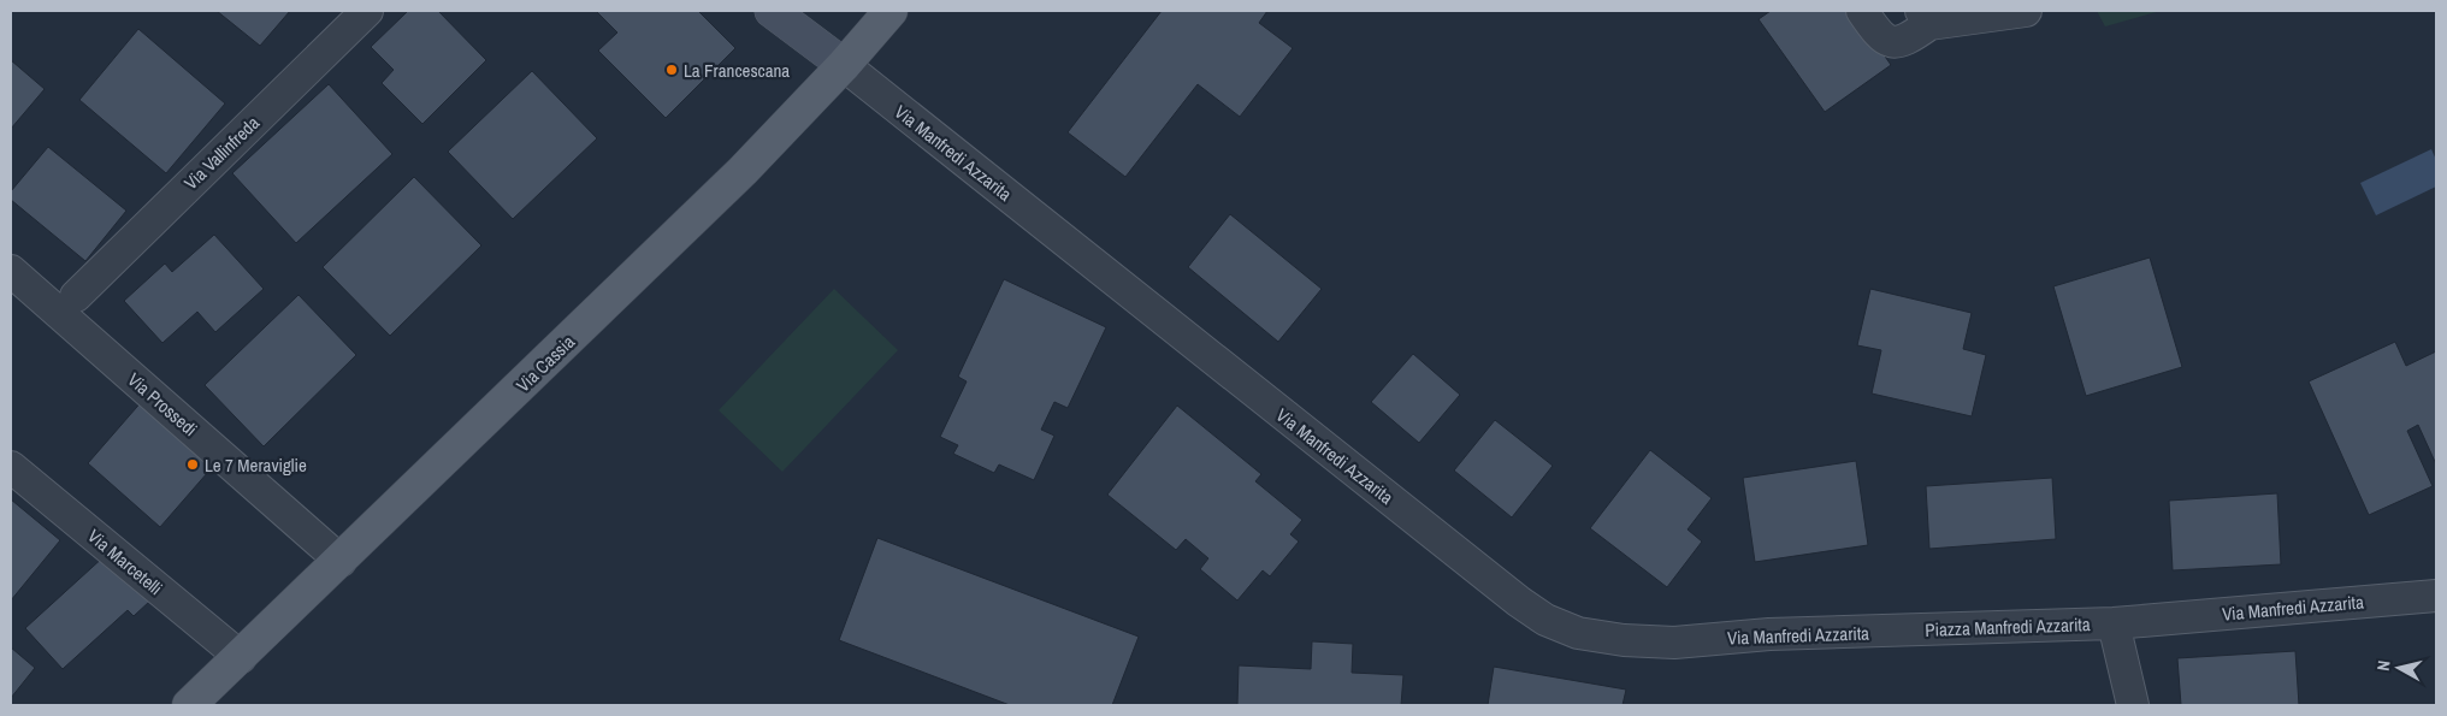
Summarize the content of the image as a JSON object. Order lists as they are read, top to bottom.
{
  "streets": {
    "main road": ["Via Cassia"],
    "street": [
      "Via Vallinfreda",
      "Via Manfredi Azzarita",
      "Via Prossedi",
      "Via Marcetelli",
      "Piazza Manfredi Azzarita"
    ]
  },
  "crossings": [
    ["Via Manfredi Azzarita", "Via Cassia"],
    ["Via Manfredi Azzarita", "Piazza Manfredi Azzarita"],
    ["Via Cassia", "Via Prossedi"],
    ["Via Cassia", "Via Marcetelli"]
  ],
  "places": ["La Francescana", "Le 7 Meraviglie"],
  "north": "left"
}
